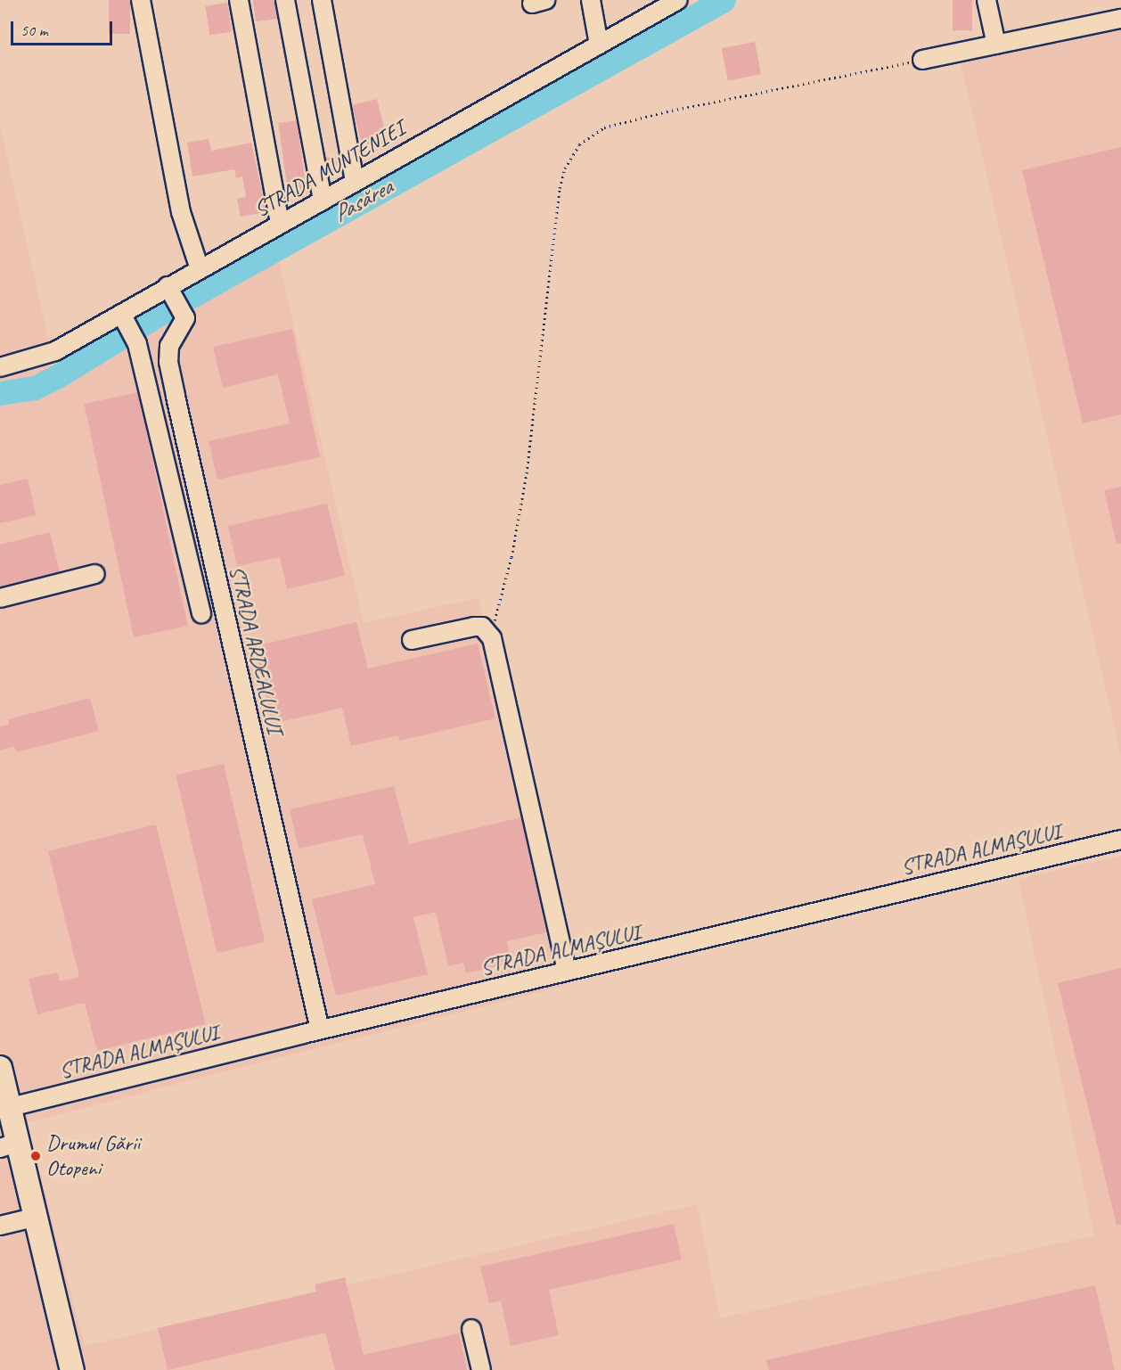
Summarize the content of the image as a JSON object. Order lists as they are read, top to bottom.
{
  "streets": {
    "street": ["STRADA MUNTENIEI", "STRADA ARDEALULUI", "STRADA ALMAȘULUI"]
  },
  "crossings": [
    ["STRADA MUNTENIEI", "STRADA ARDEALULUI"],
    ["STRADA ARDEALULUI", "STRADA ALMAȘULUI"]
  ],
  "water": ["Pasărea"],
  "places": ["Drumul Gării Otopeni"],
  "scale_bar": "50 m"
}
